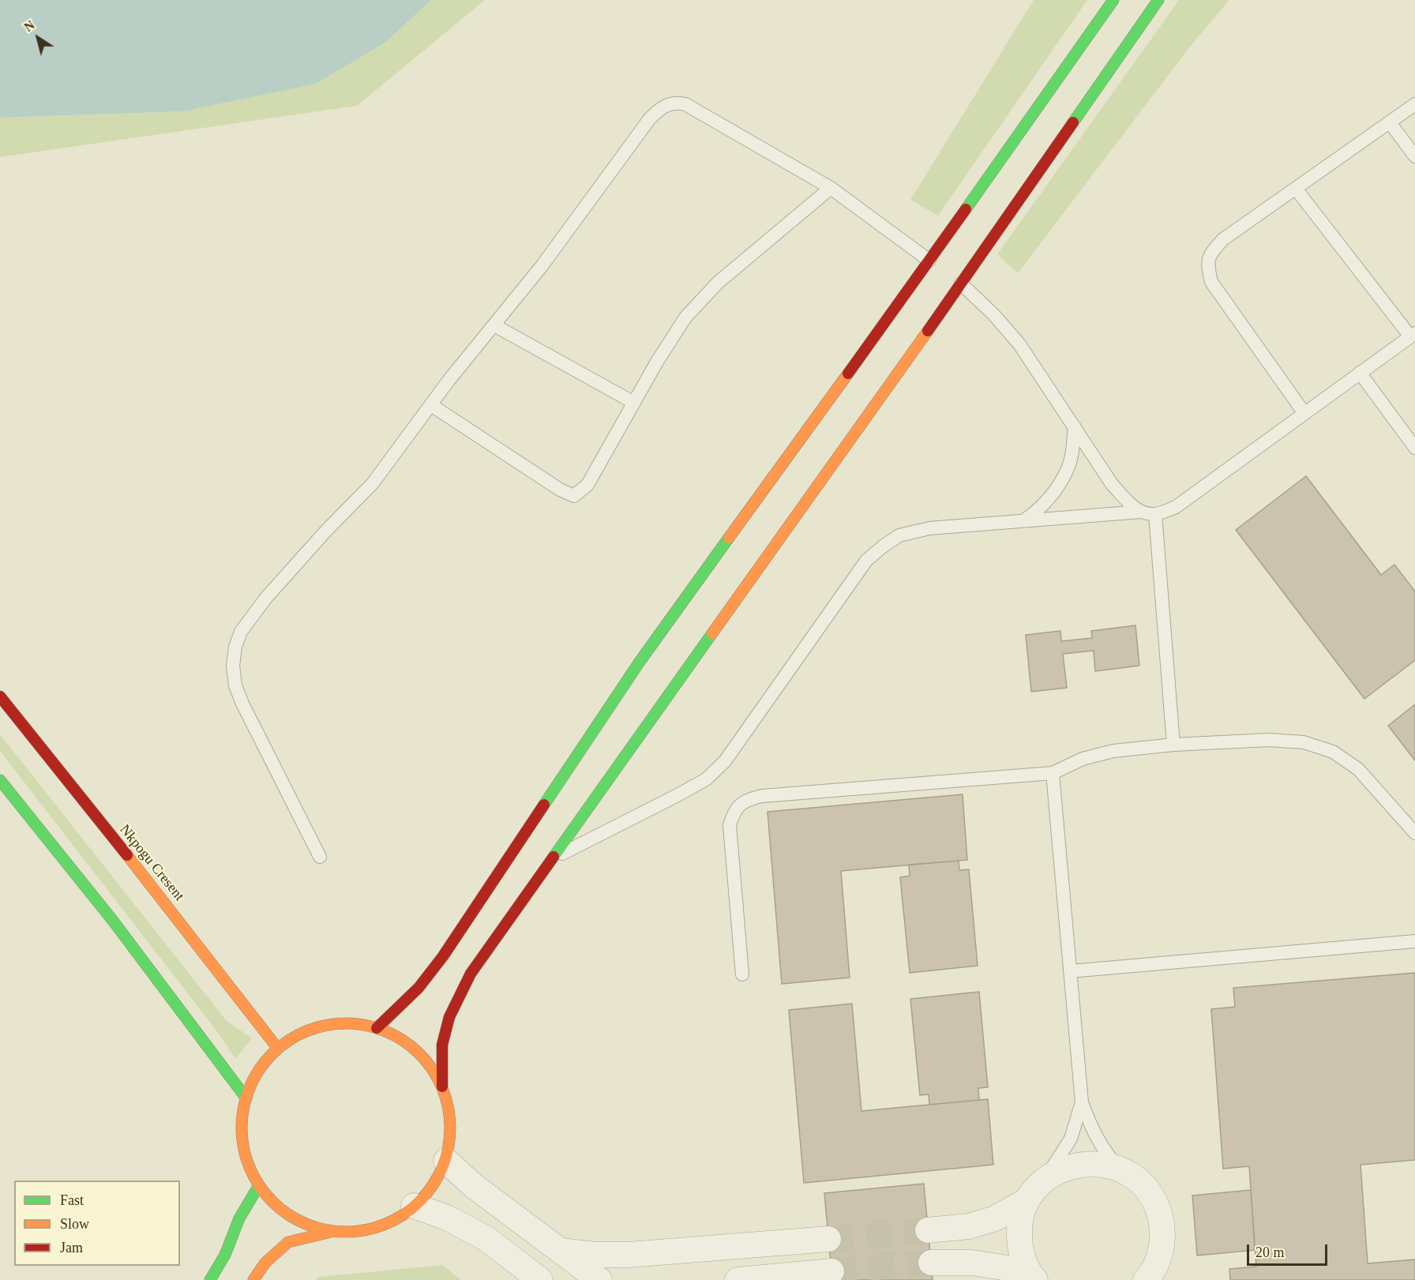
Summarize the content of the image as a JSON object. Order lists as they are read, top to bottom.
{
  "streets": {
    "main road": ["Nkpogu Cresent"]
  },
  "legend": ["Fast", "Slow", "Jam"],
  "scale_bar": "20 m",
  "north": "top left"
}
